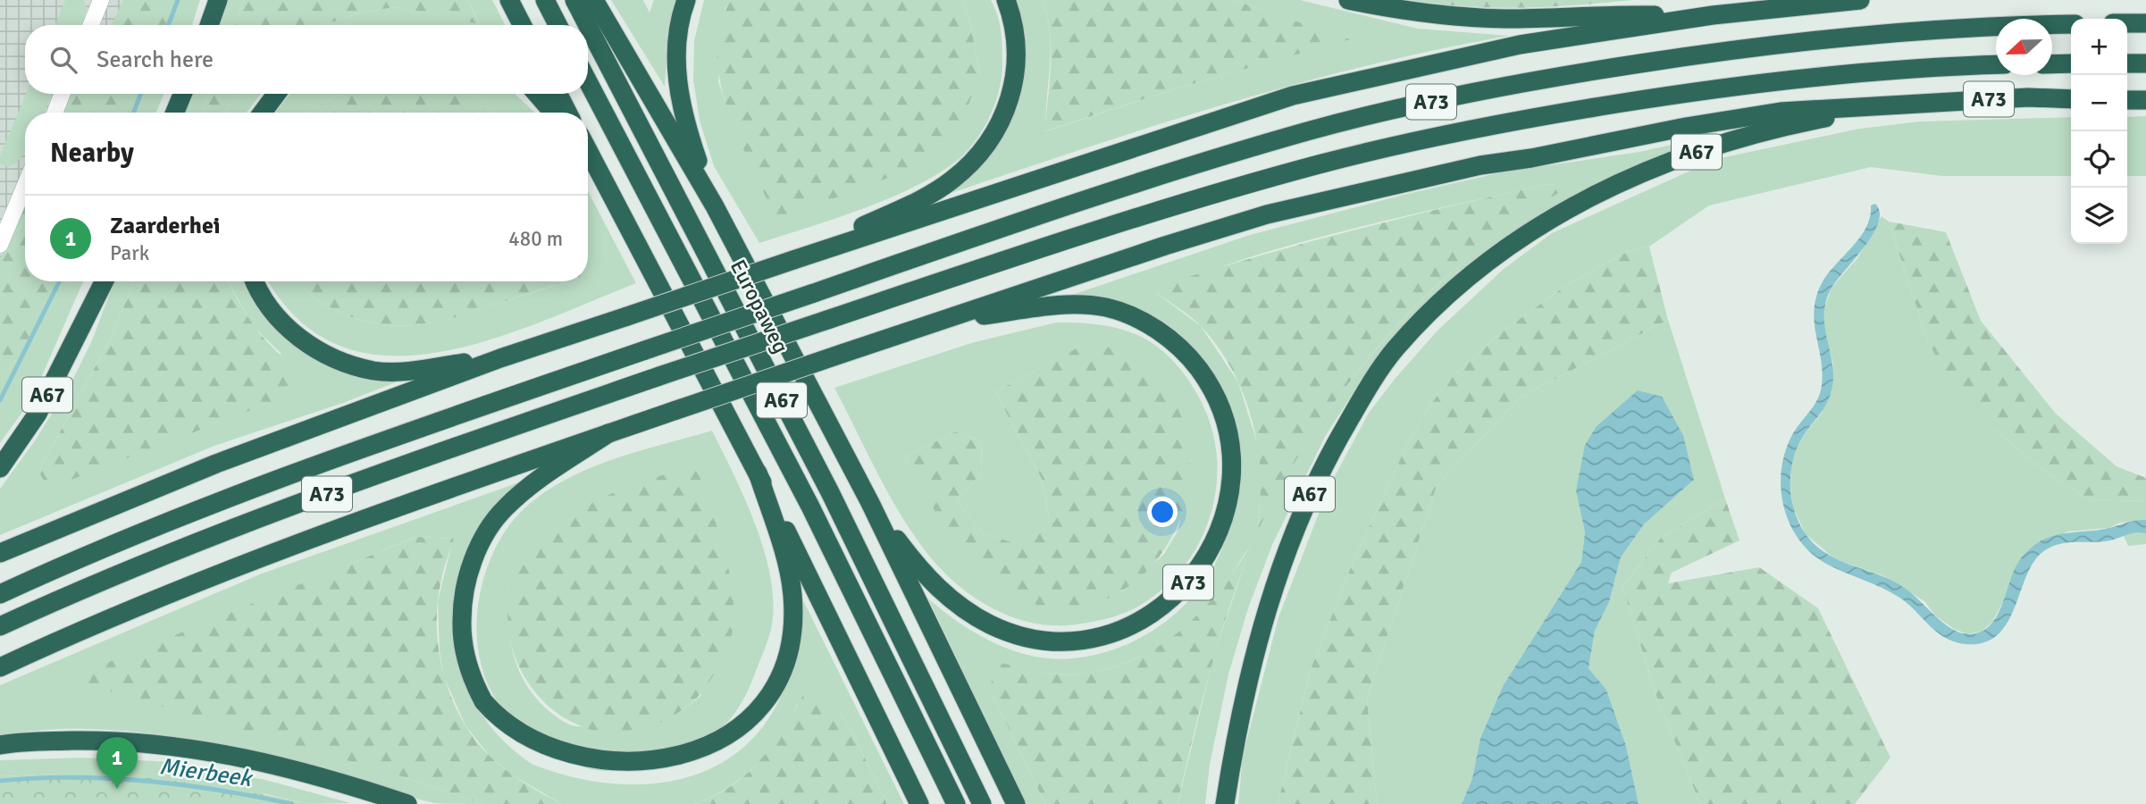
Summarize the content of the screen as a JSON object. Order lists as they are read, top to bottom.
{
  "streets": {
    "highway": ["A73", "A67", "Europaweg"]
  },
  "crossings": [
    ["A73", "A67"]
  ],
  "water": ["Mierbeek"],
  "north": "left",
  "page": {
    "map_buttons": ["+", "−"],
    "search": "Search here",
    "heading": "Nearby",
    "list": [
      {
        "mark": "1",
        "name": "Zaarderhei",
        "note": "Park",
        "value": "480 m"
      }
    ],
    "pins": "1"
  }
}
